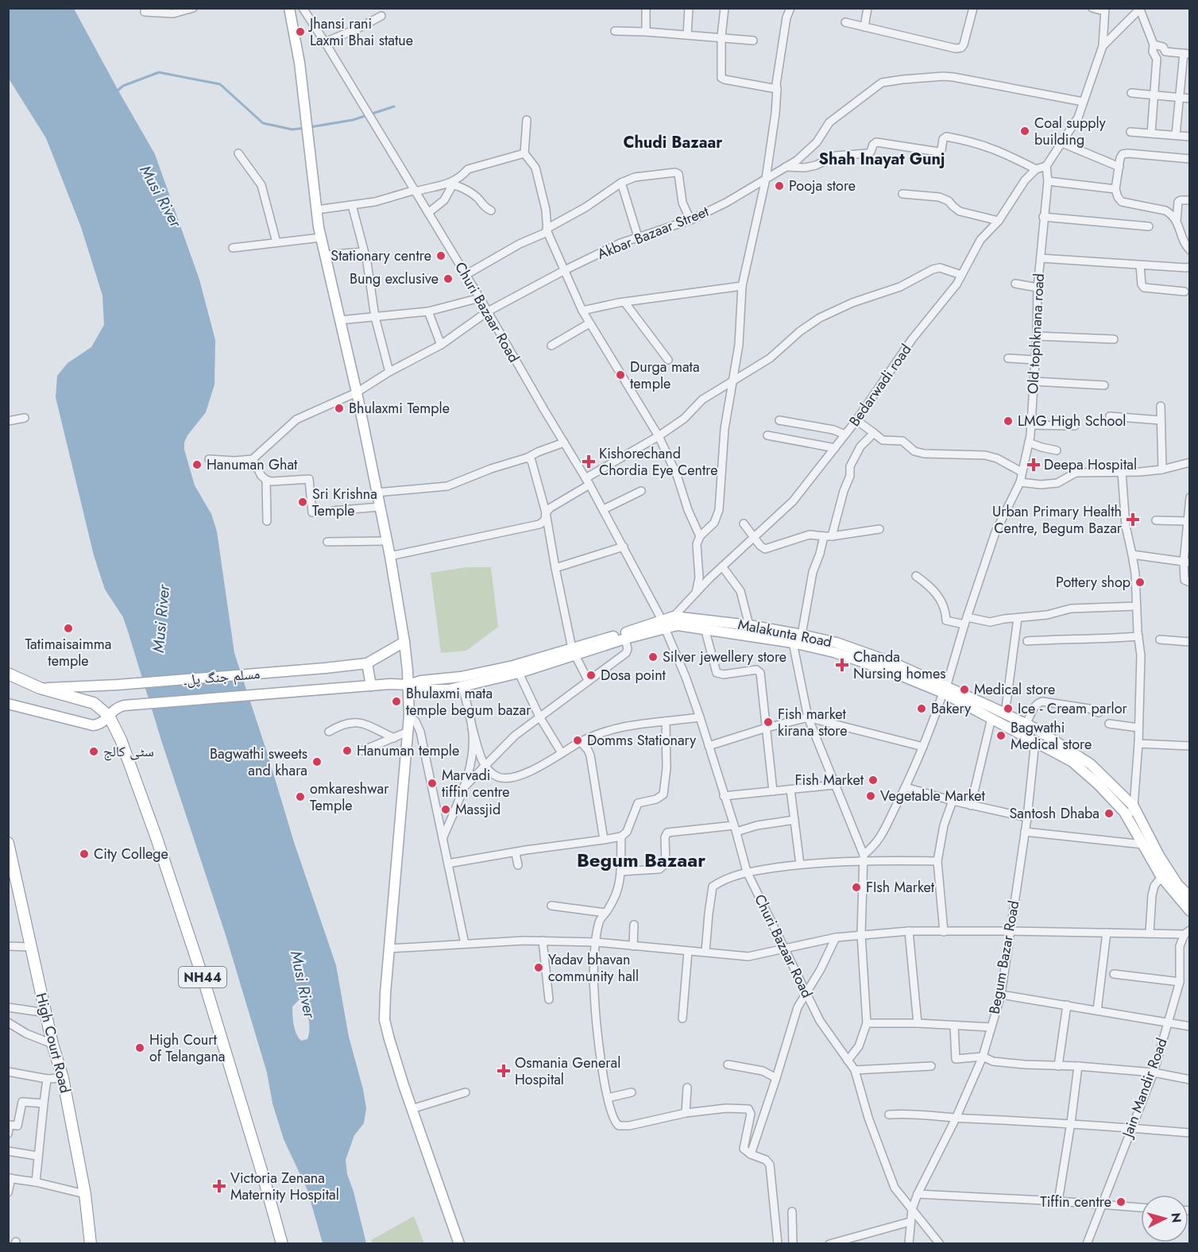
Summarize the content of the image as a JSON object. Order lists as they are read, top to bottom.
{
  "streets": {
    "highway": ["NH44", "High Court Road"],
    "main road": ["Malakunta Road", "مسلم جنگ پل۔"],
    "street": [
      "Akbar Bazaar Street",
      "Churi Bazaar Road",
      "Old tophknana road",
      "Bedarwadi road",
      "Begum Bazar Road",
      "Jain Mandir Road"
    ]
  },
  "crossings": [
    ["Akbar Bazaar Street", "Churi Bazaar Road"],
    ["Churi Bazaar Road", "Begum Bazar Road"],
    ["Old tophknana road", "Malakunta Road"],
    ["Bedarwadi road", "Malakunta Road"],
    ["مسلم جنگ پل۔", "NH44"]
  ],
  "districts": ["Chudi Bazaar", "Shah Inayat Gunj", "Begum Bazaar"],
  "water": ["Musi River"],
  "places": {
    "other": [
      "Jhansi rani Laxmi Bhai statue",
      "Coal supply building",
      "Pooja store",
      "Stationary centre",
      "Bung exclusive",
      "Durga mata temple",
      "Bhulaxmi Temple",
      "LMG High School",
      "Hanuman Ghat",
      "Sri Krishna Temple",
      "Pottery shop",
      "Tatimaisaimma temple",
      "Silver jewellery store",
      "Dosa point",
      "Medical store",
      "Bhulaxmi mata temple begum bazar",
      "Bakery",
      "Ice - Cream parlor",
      "Fish market kirana store",
      "Bagwathi Medical store",
      "Domms Stationary",
      "Hanuman temple",
      "سٹی کالج",
      "Bagwathi sweets and khara",
      "Fish Market",
      "Marvadi tiffin centre",
      "Vegetable Market",
      "omkareshwar Temple",
      "Massjid",
      "Santosh Dhaba",
      "City College",
      "FIsh Market",
      "Yadav bhavan community hall",
      "High Court of Telangana",
      "Tiffin centre"
    ],
    "health": [
      "Kishorechand Chordia Eye Centre",
      "Deepa Hospital",
      "Urban Primary Health Centre, Begum Bazar",
      "Chanda Nursing homes",
      "Osmania General Hospital",
      "Victoria Zenana Maternity Hospital"
    ]
  },
  "north": "right"
}
